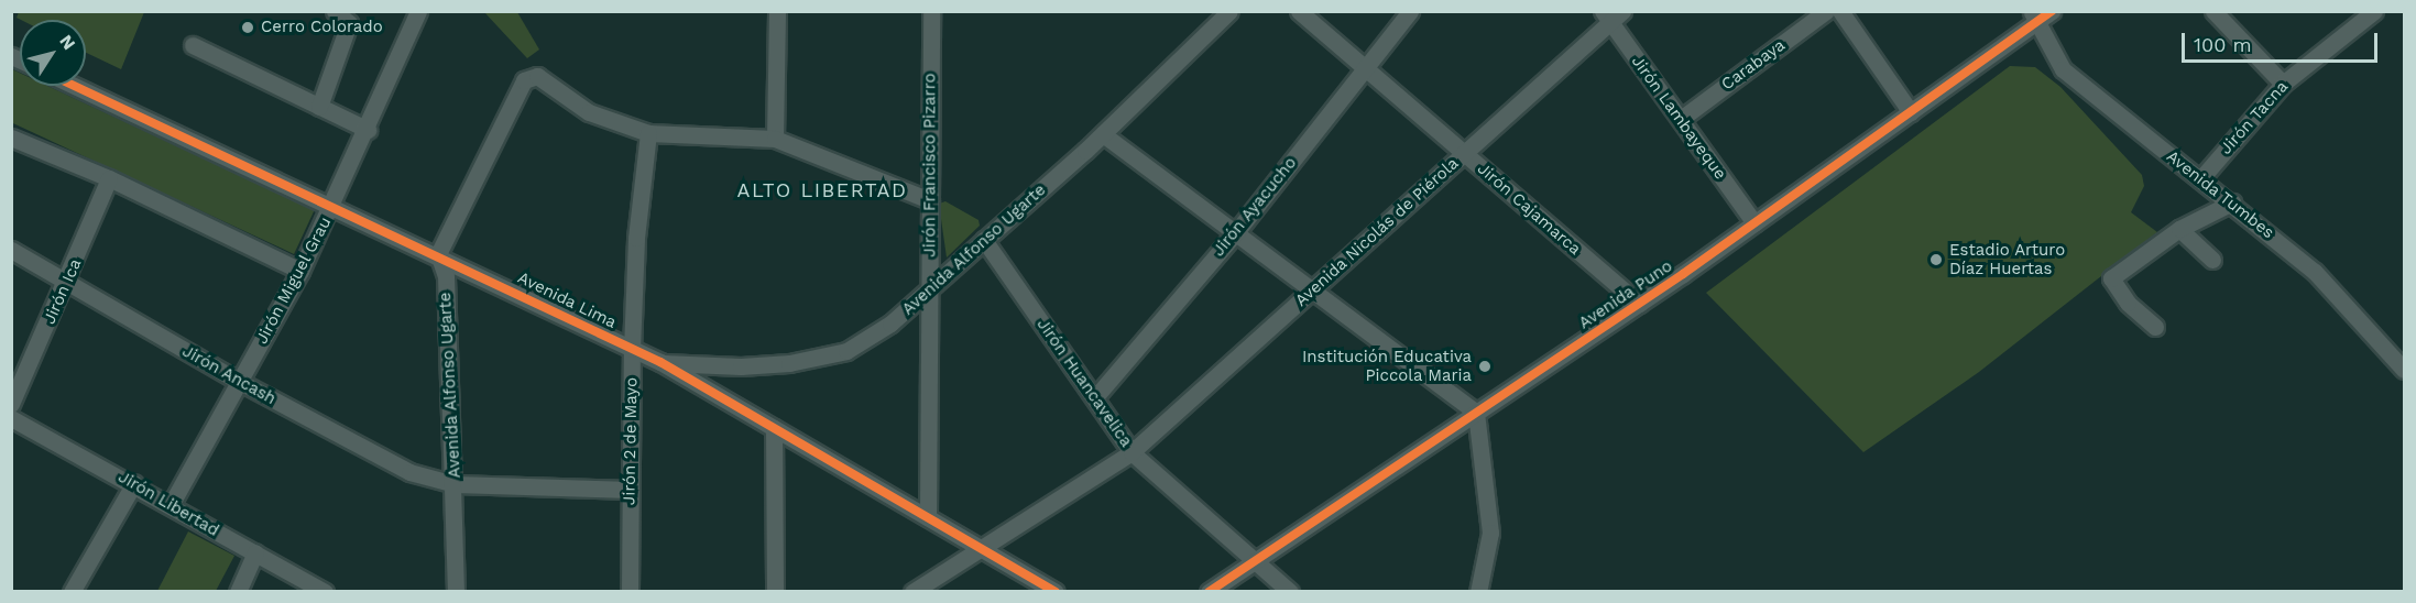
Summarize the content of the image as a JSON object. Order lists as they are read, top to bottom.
{
  "streets": {
    "street": [
      "Carabaya",
      "Jirón Lambayeque",
      "Jirón Tacna",
      "Jirón Francisco Pizarro",
      "Avenida Tumbes",
      "Jirón Ayacucho",
      "Jirón Cajamarca",
      "Avenida Nicolás de Piérola",
      "Avenida Alfonso Ugarte",
      "Jirón Miguel Grau",
      "Jirón Ica",
      "Avenida Puno",
      "Avenida Lima",
      "Jirón Ancash",
      "Jirón Huancavelica",
      "Jirón 2 de Mayo",
      "Jirón Libertad"
    ]
  },
  "crossings": [
    ["Carabaya", "Jirón Lambayeque"],
    ["Jirón Lambayeque", "Avenida Nicolás de Piérola"],
    ["Jirón Lambayeque", "Avenida Puno"],
    ["Jirón Tacna", "Avenida Tumbes"],
    ["Jirón Francisco Pizarro", "Avenida Alfonso Ugarte"],
    ["Jirón Francisco Pizarro", "Avenida Lima"],
    ["Avenida Tumbes", "Avenida Puno"],
    ["Jirón Ayacucho", "Jirón Cajamarca"],
    ["Jirón Ayacucho", "Jirón Huancavelica"],
    ["Jirón Cajamarca", "Avenida Nicolás de Piérola"],
    ["Jirón Cajamarca", "Avenida Puno"],
    ["Avenida Nicolás de Piérola", "Avenida Lima"],
    ["Avenida Nicolás de Piérola", "Jirón Huancavelica"],
    ["Avenida Alfonso Ugarte", "Avenida Lima"],
    ["Avenida Alfonso Ugarte", "Jirón Ancash"],
    ["Avenida Alfonso Ugarte", "Jirón Huancavelica"],
    ["Jirón Miguel Grau", "Avenida Lima"],
    ["Jirón Miguel Grau", "Jirón Ancash"],
    ["Jirón Miguel Grau", "Jirón Libertad"],
    ["Jirón Ica", "Jirón Ancash"],
    ["Avenida Puno", "Jirón Huancavelica"],
    ["Avenida Lima", "Jirón 2 de Mayo"],
    ["Jirón Ancash", "Jirón 2 de Mayo"]
  ],
  "districts": ["ALTO LIBERTAD"],
  "places": ["Cerro Colorado", "Estadio Arturo Díaz Huertas", "Institución Educativa Piccola Maria"],
  "scale_bar": "100 m",
  "north": "top right"
}
